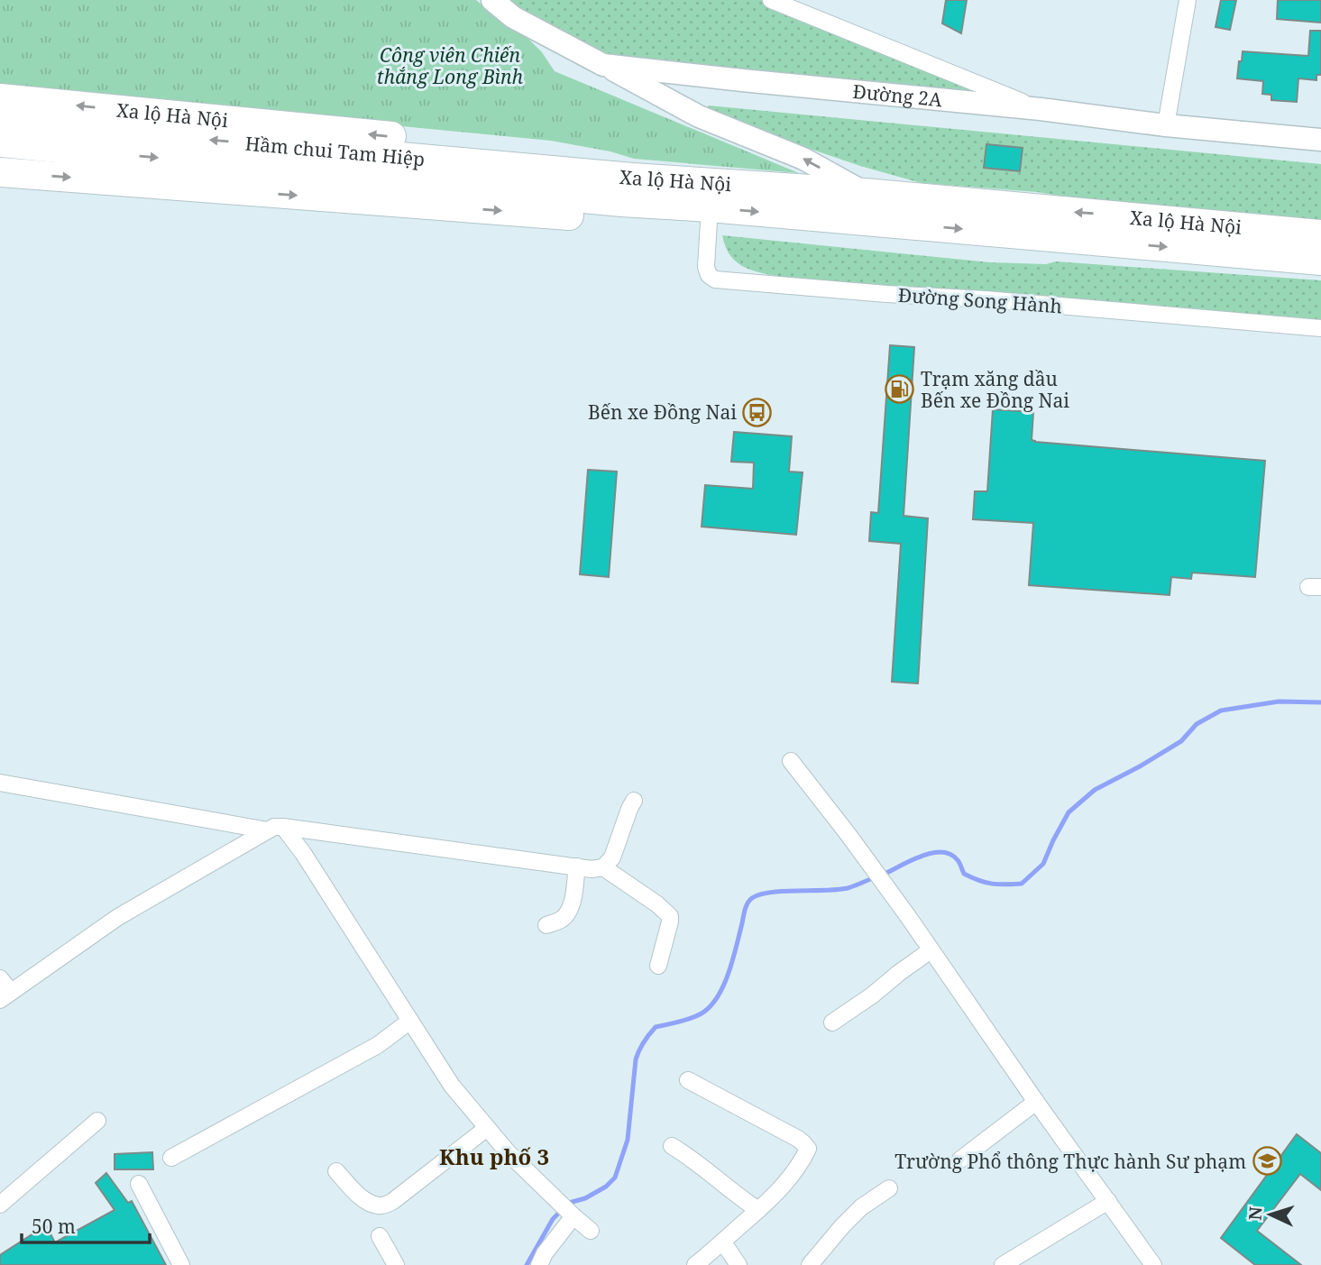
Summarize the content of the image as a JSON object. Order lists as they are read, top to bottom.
{
  "streets": {
    "highway": ["Xa lộ Hà Nội", "Hầm chui Tam Hiệp"],
    "street": ["Đường 2A", "Đường Song Hành"]
  },
  "crossings": [
    ["Xa lộ Hà Nội", "Hầm chui Tam Hiệp"],
    ["Xa lộ Hà Nội", "Đường Song Hành"]
  ],
  "districts": ["Khu phố 3"],
  "parks": ["Công viên Chiến thắng Long Bình"],
  "places": {
    "fuel station": ["Trạm xăng dầu Bến xe Đồng Nai"],
    "bus stop": ["Bến xe Đồng Nai"],
    "school or university": ["Trường Phổ thông Thực hành Sư phạm"]
  },
  "scale_bar": "50 m",
  "north": "left"
}
